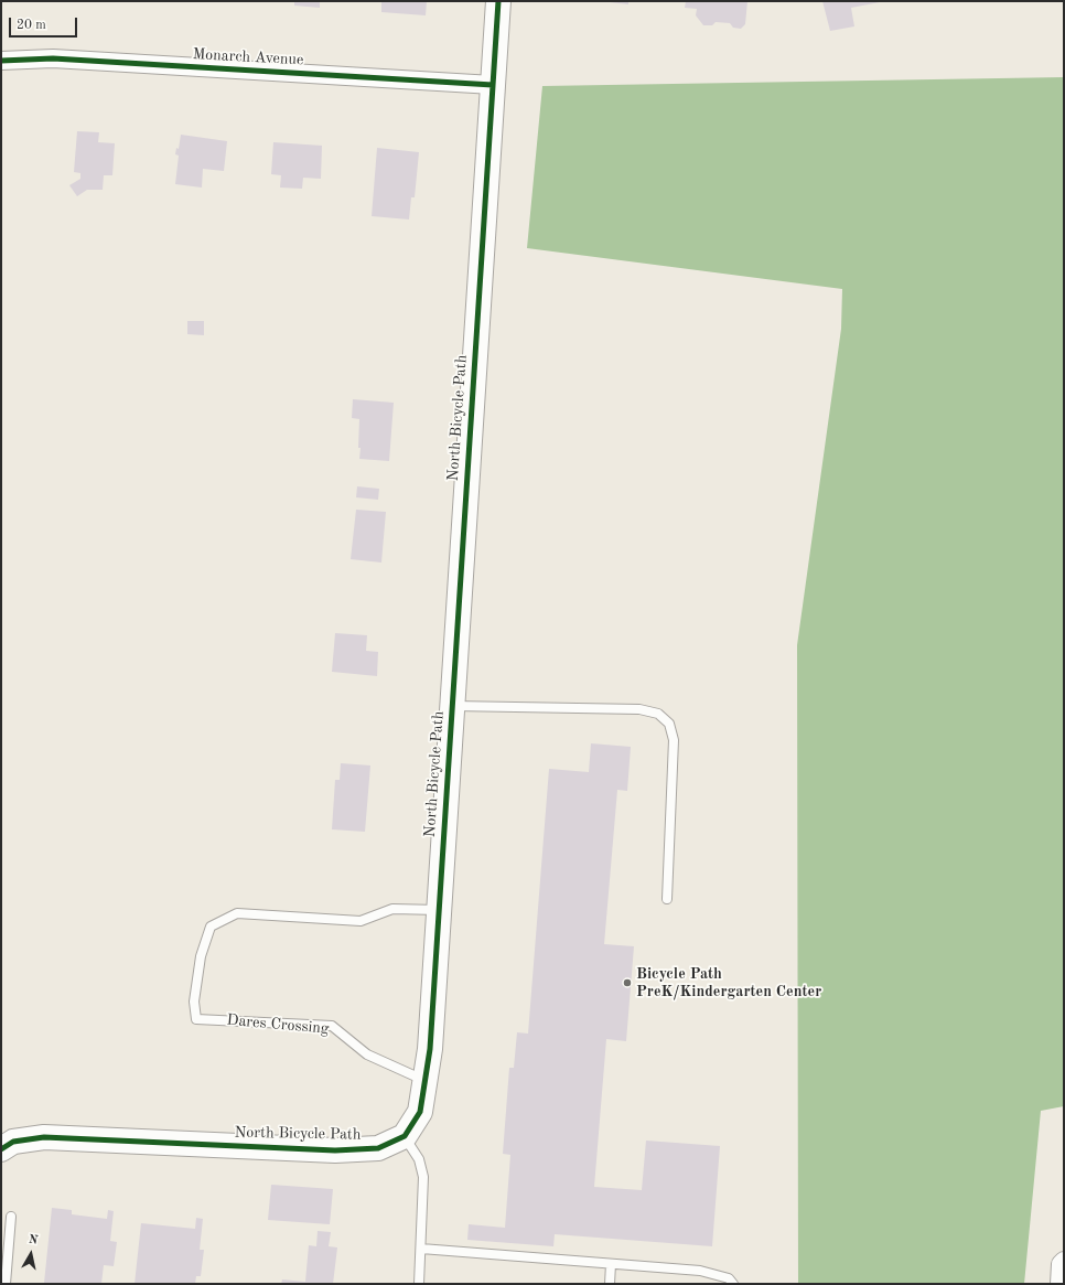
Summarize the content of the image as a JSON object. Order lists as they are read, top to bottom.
{
  "streets": {
    "street": ["Monarch Avenue", "North Bicycle Path"],
    "lane": ["Dares Crossing"]
  },
  "crossings": [
    ["Monarch Avenue", "North Bicycle Path"],
    ["North Bicycle Path", "Dares Crossing"]
  ],
  "places": ["Bicycle Path PreK/Kindergarten Center"],
  "scale_bar": "20 m",
  "north": "top"
}
